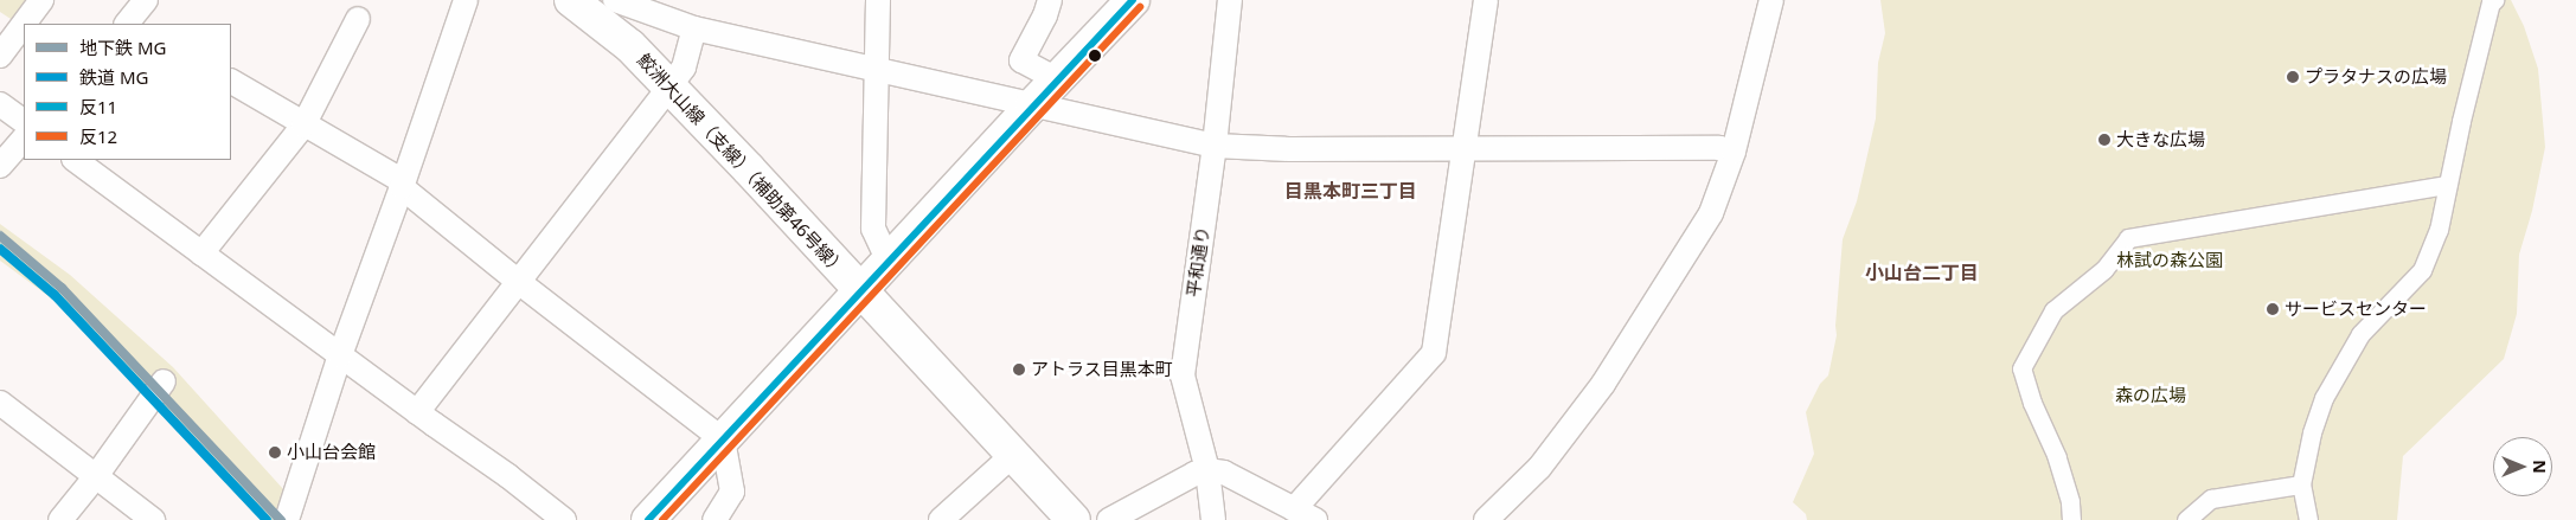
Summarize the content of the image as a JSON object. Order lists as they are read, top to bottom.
{
  "streets": {
    "main road": ["鮫洲大山線（支線）（補助第46号線）"],
    "street": ["平和通り"]
  },
  "districts": ["目黒本町三丁目", "小山台二丁目"],
  "parks": ["林試の森公園", "森の広場"],
  "places": [
    "プラタナスの広場",
    "大きな広場",
    "サービスセンター",
    "アトラス目黒本町",
    "小山台会館"
  ],
  "lines": [
    "transit line 反11",
    "transit line 反12",
    "metro line MG",
    "rail line MG"
  ],
  "legend": [
    "地下鉄 MG",
    "鉄道 MG",
    "反11",
    "反12"
  ],
  "north": "right"
}
